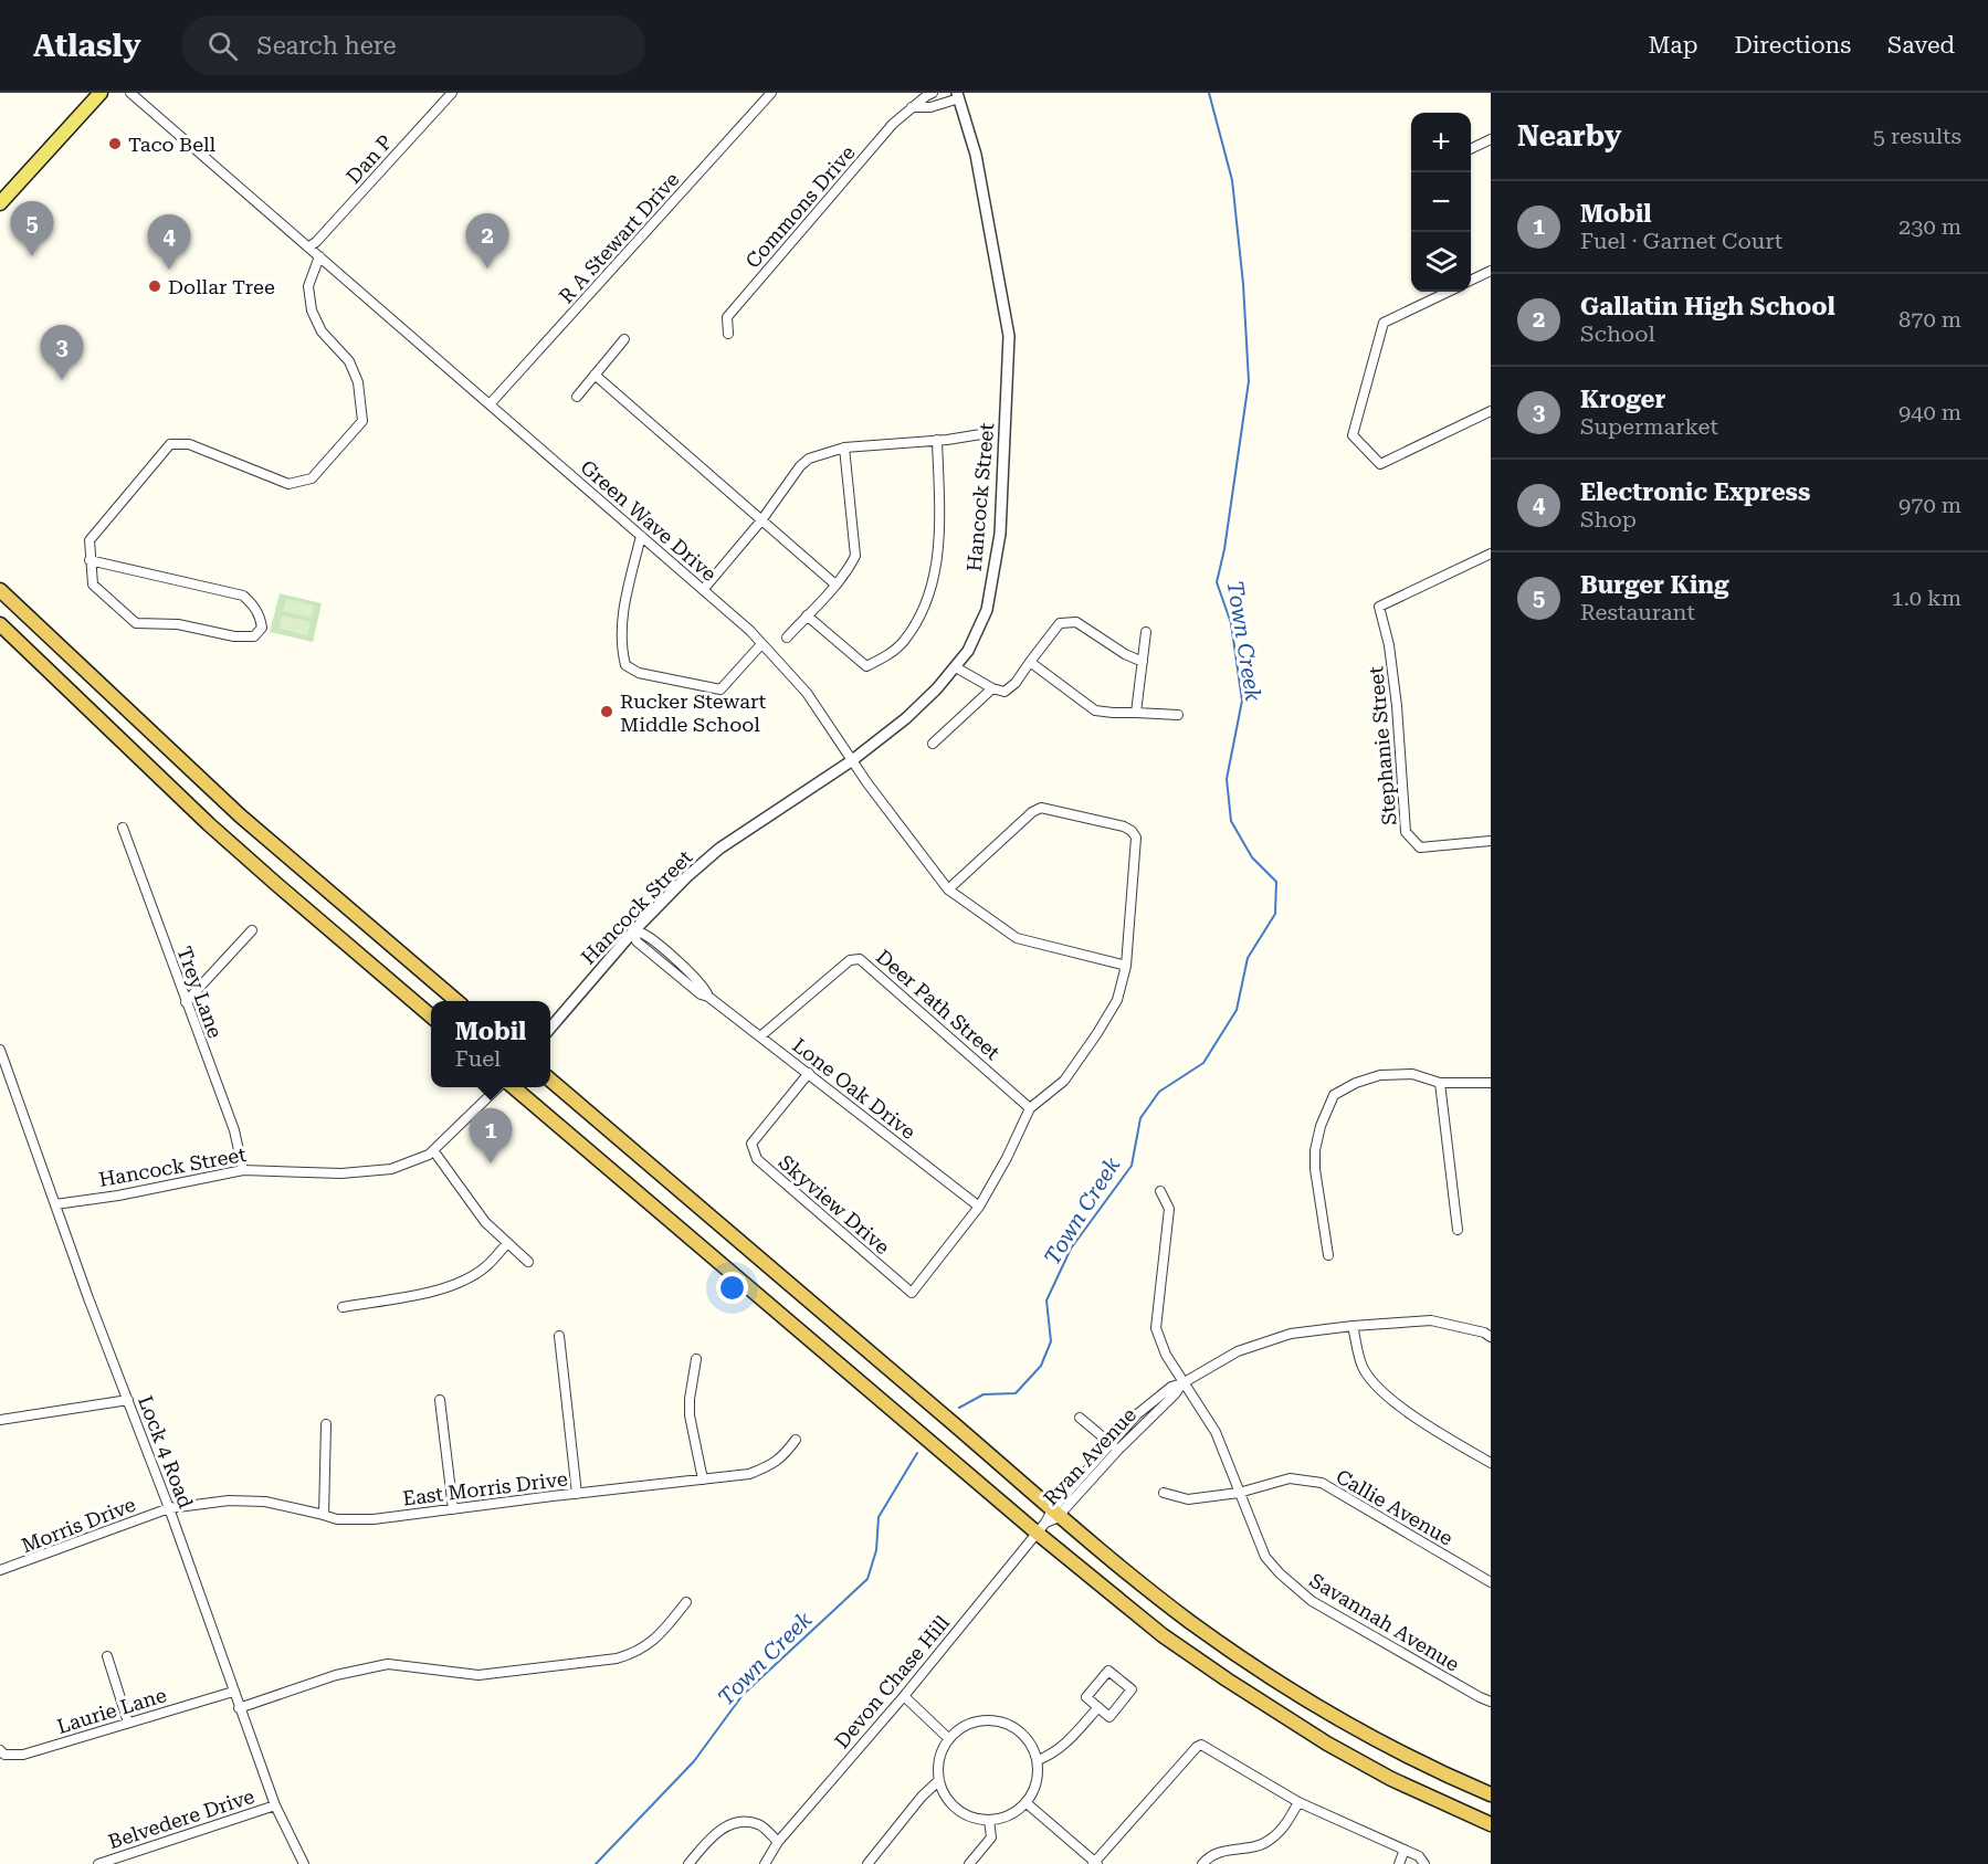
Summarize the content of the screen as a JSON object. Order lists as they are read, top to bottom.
{
  "streets": {
    "street": [
      "Dan P",
      "Commons Drive",
      "R A Stewart Drive",
      "Hancock Street",
      "Green Wave Drive",
      "Stephanie Street",
      "Trey Lane",
      "Deer Path Street",
      "Lone Oak Drive",
      "Skyview Drive",
      "Lock 4 Road",
      "Ryan Avenue",
      "East Morris Drive",
      "Callie Avenue",
      "Morris Drive",
      "Savannah Avenue",
      "Devon Chase Hill",
      "Laurie Lane",
      "Belvedere Drive"
    ]
  },
  "crossings": [
    ["Dan P", "Green Wave Drive"],
    ["R A Stewart Drive", "Green Wave Drive"],
    ["Hancock Street", "Green Wave Drive"],
    ["Hancock Street", "Trey Lane"],
    ["Hancock Street", "Lone Oak Drive"],
    ["Hancock Street", "Lock 4 Road"],
    ["Deer Path Street", "Lone Oak Drive"],
    ["Lone Oak Drive", "Skyview Drive"],
    ["Lock 4 Road", "East Morris Drive"],
    ["Lock 4 Road", "Morris Drive"],
    ["Lock 4 Road", "Laurie Lane"],
    ["Lock 4 Road", "Belvedere Drive"],
    ["Ryan Avenue", "Savannah Avenue"],
    ["Ryan Avenue", "Devon Chase Hill"],
    ["East Morris Drive", "Morris Drive"],
    ["Callie Avenue", "Savannah Avenue"]
  ],
  "water": ["Town Creek"],
  "places": ["Taco Bell", "Dollar Tree", "Rucker Stewart Middle School"],
  "page": {
    "header": "Atlasly",
    "search": "Search here",
    "nav": ["Map", "Directions", "Saved"],
    "heading": ["Nearby", "5 results"],
    "map_buttons": ["+", "−"],
    "list": [
      {
        "mark": "1",
        "name": "Mobil",
        "note": "Fuel · Garnet Court",
        "value": "230 m"
      },
      {
        "mark": "2",
        "name": "Gallatin High School",
        "note": "School",
        "value": "870 m"
      },
      {
        "mark": "3",
        "name": "Kroger",
        "note": "Supermarket",
        "value": "940 m"
      },
      {
        "mark": "4",
        "name": "Electronic Express",
        "note": "Shop",
        "value": "970 m"
      },
      {
        "mark": "5",
        "name": "Burger King",
        "note": "Restaurant",
        "value": "1.0 km"
      }
    ],
    "pins": [
      "5",
      "2",
      "4",
      "3",
      "1"
    ],
    "popup": ["Mobil", "Fuel"]
  }
}
